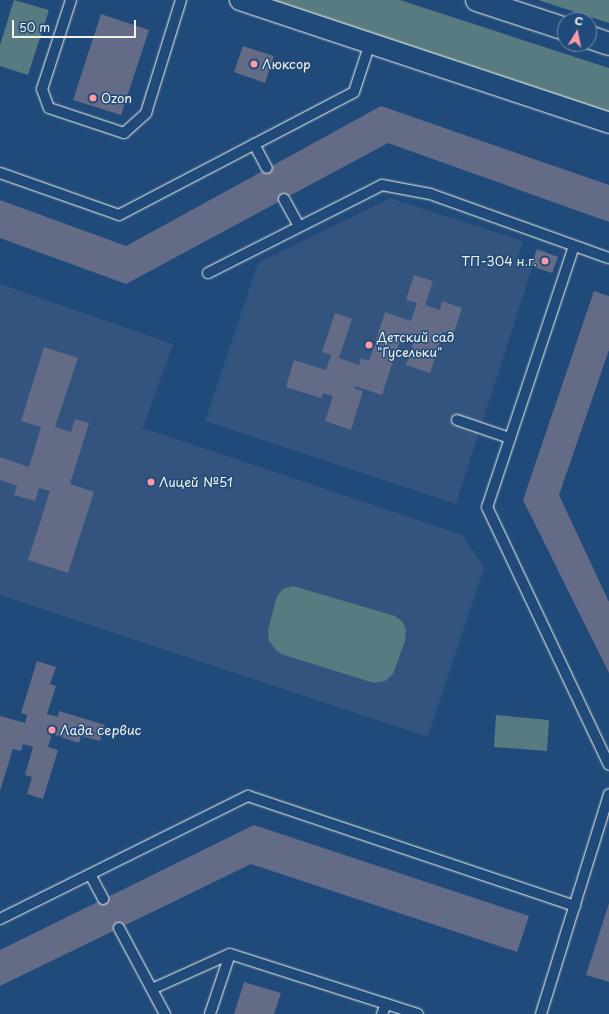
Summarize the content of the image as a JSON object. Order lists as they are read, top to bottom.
{
  "places": [
    "Люксор",
    "Ozon",
    "ТП-304 н.г.",
    "Детский сад \"Гусельки\"",
    "Лицей №51",
    "Лада сервис"
  ],
  "scale_bar": "50 m",
  "north": "top"
}
